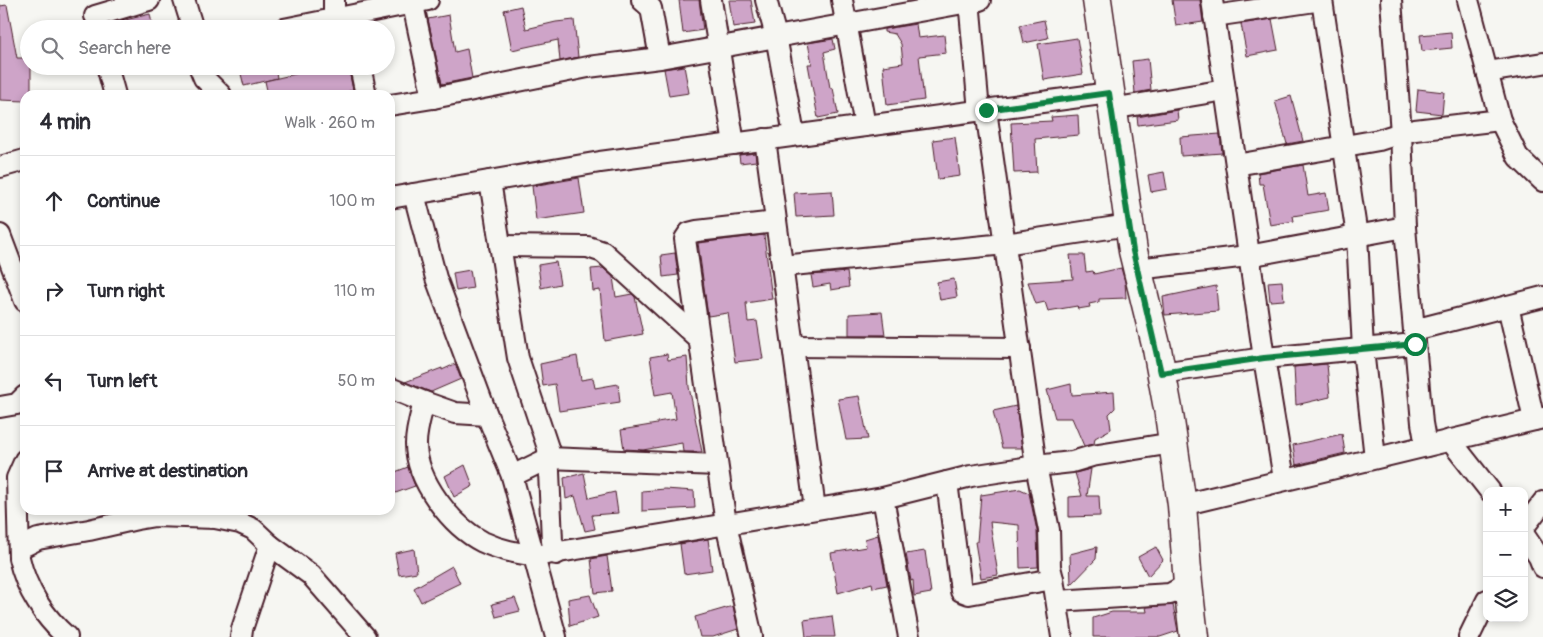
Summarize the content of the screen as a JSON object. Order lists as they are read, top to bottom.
{
  "page": {
    "search": "Search here",
    "heading": ["4 min", "Walk · 260 m"],
    "list": [
      ["Continue", "100 m"],
      ["Turn right", "110 m"],
      ["Turn left", "50 m"],
      "Arrive at destination"
    ],
    "map_buttons": ["+", "−"]
  }
}
